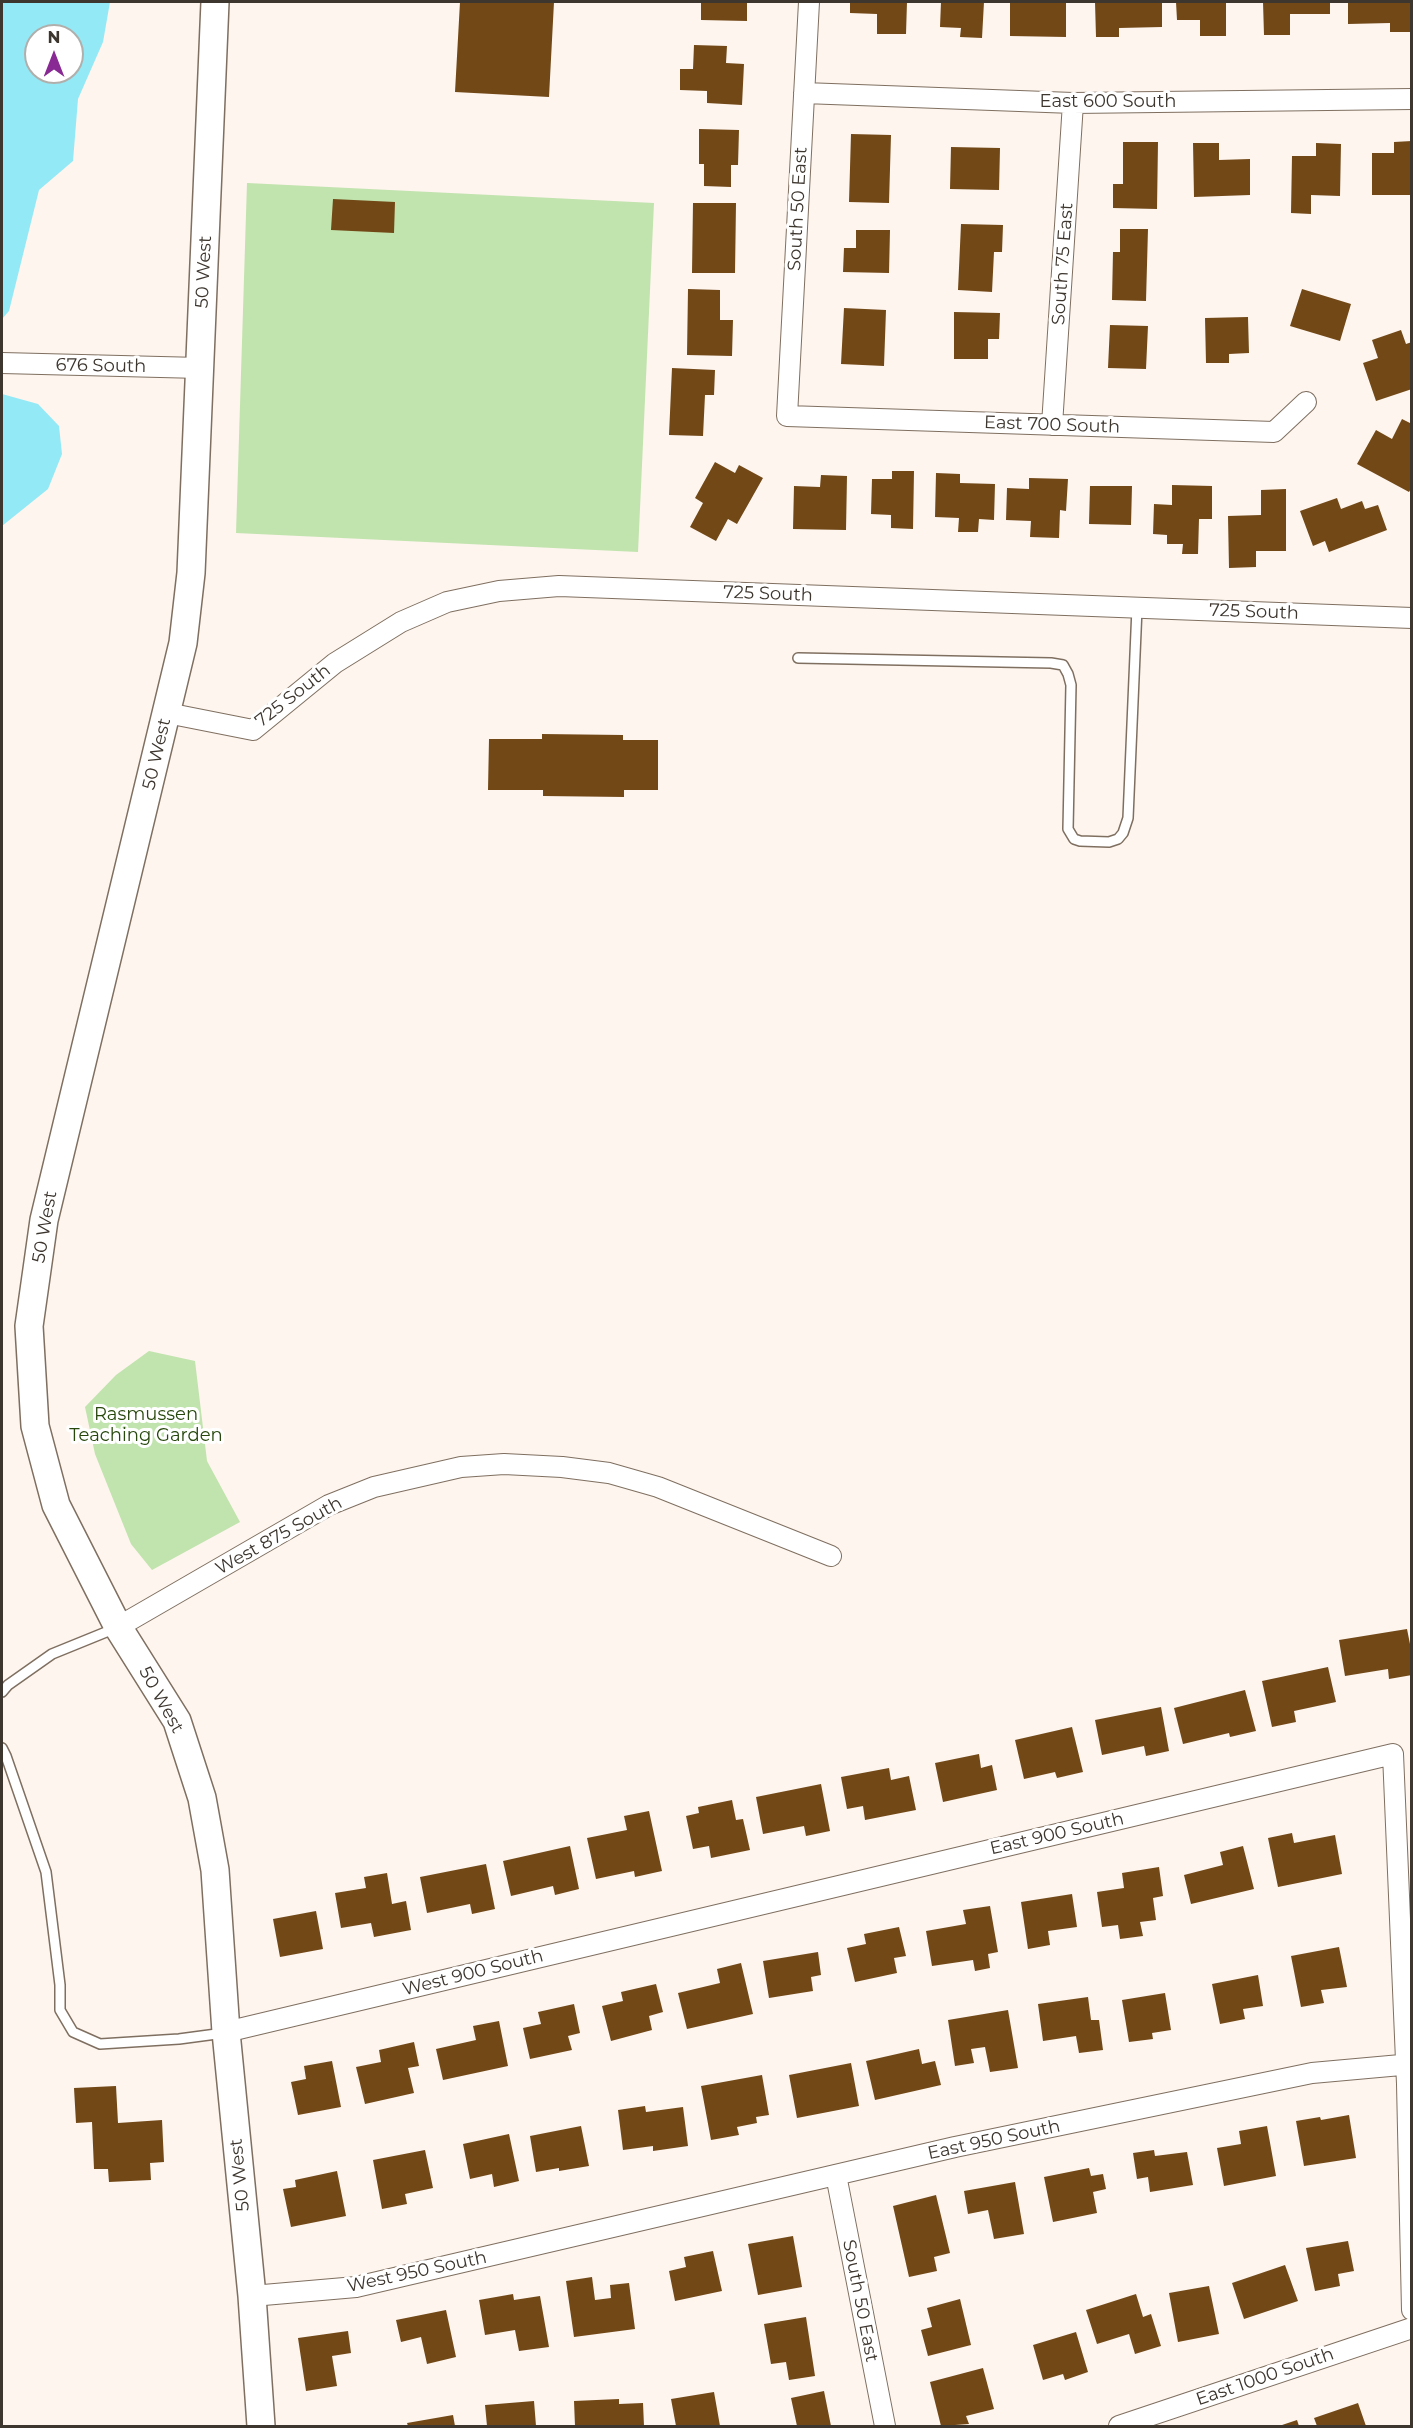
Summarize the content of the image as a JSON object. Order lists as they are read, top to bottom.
{
  "streets": {
    "street": [
      "East 600 South",
      "South 50 East",
      "South 75 East",
      "50 West",
      "676 South",
      "East 700 South",
      "725 South",
      "West 875 South",
      "East 900 South",
      "West 900 South",
      "East 950 South",
      "West 950 South",
      "East 1000 South"
    ]
  },
  "crossings": [
    ["East 600 South", "South 50 East"],
    ["East 600 South", "South 75 East"],
    ["South 50 East", "East 700 South"],
    ["South 50 East", "East 950 South"],
    ["South 75 East", "East 700 South"],
    ["50 West", "676 South"],
    ["50 West", "725 South"],
    ["50 West", "West 875 South"],
    ["50 West", "West 900 South"],
    ["50 West", "West 950 South"],
    ["East 900 South", "West 900 South"],
    ["East 900 South", "East 950 South"],
    ["East 950 South", "West 950 South"]
  ],
  "parks": ["Rasmussen Teaching Garden"],
  "north": "top"
}
